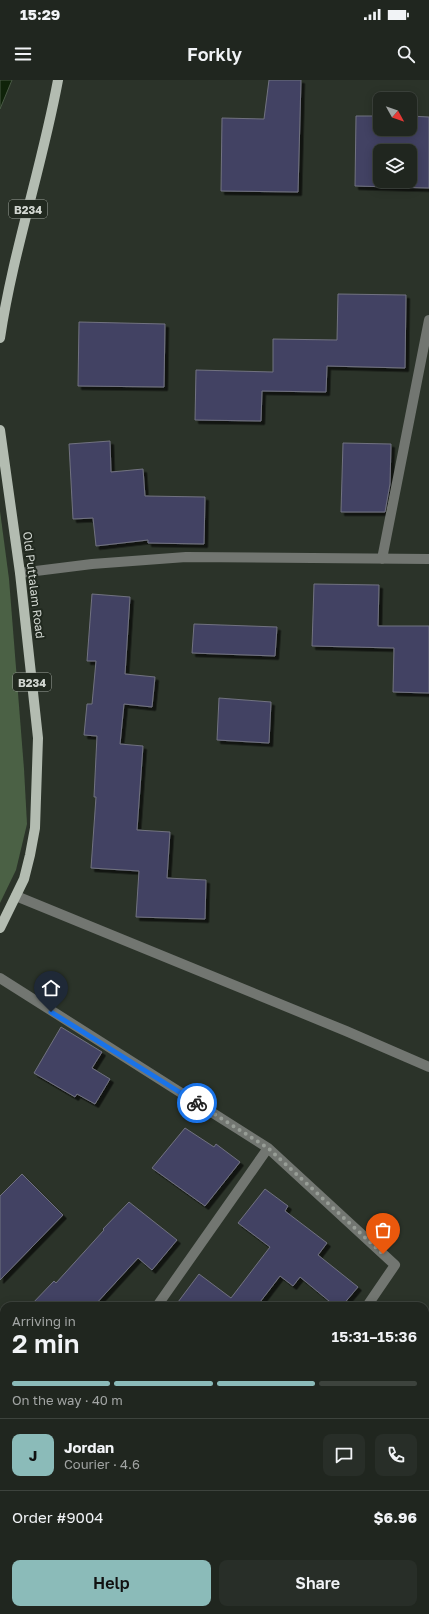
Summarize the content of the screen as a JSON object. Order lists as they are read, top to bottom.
{
  "streets": {
    "main road": ["B234", "Old Puttalam Road"]
  },
  "north": "bottom right",
  "page": {
    "status": "15:29",
    "header": "Forkly",
    "heading": ["2 min", "Arriving in", "15:31–15:36"],
    "panel": [
      "Jordan",
      "Courier · 4.6",
      "Order #9004",
      "$6.96"
    ],
    "bar": "On the way · 40 m",
    "round": "J",
    "buttons": ["Help", "Share"]
  }
}
